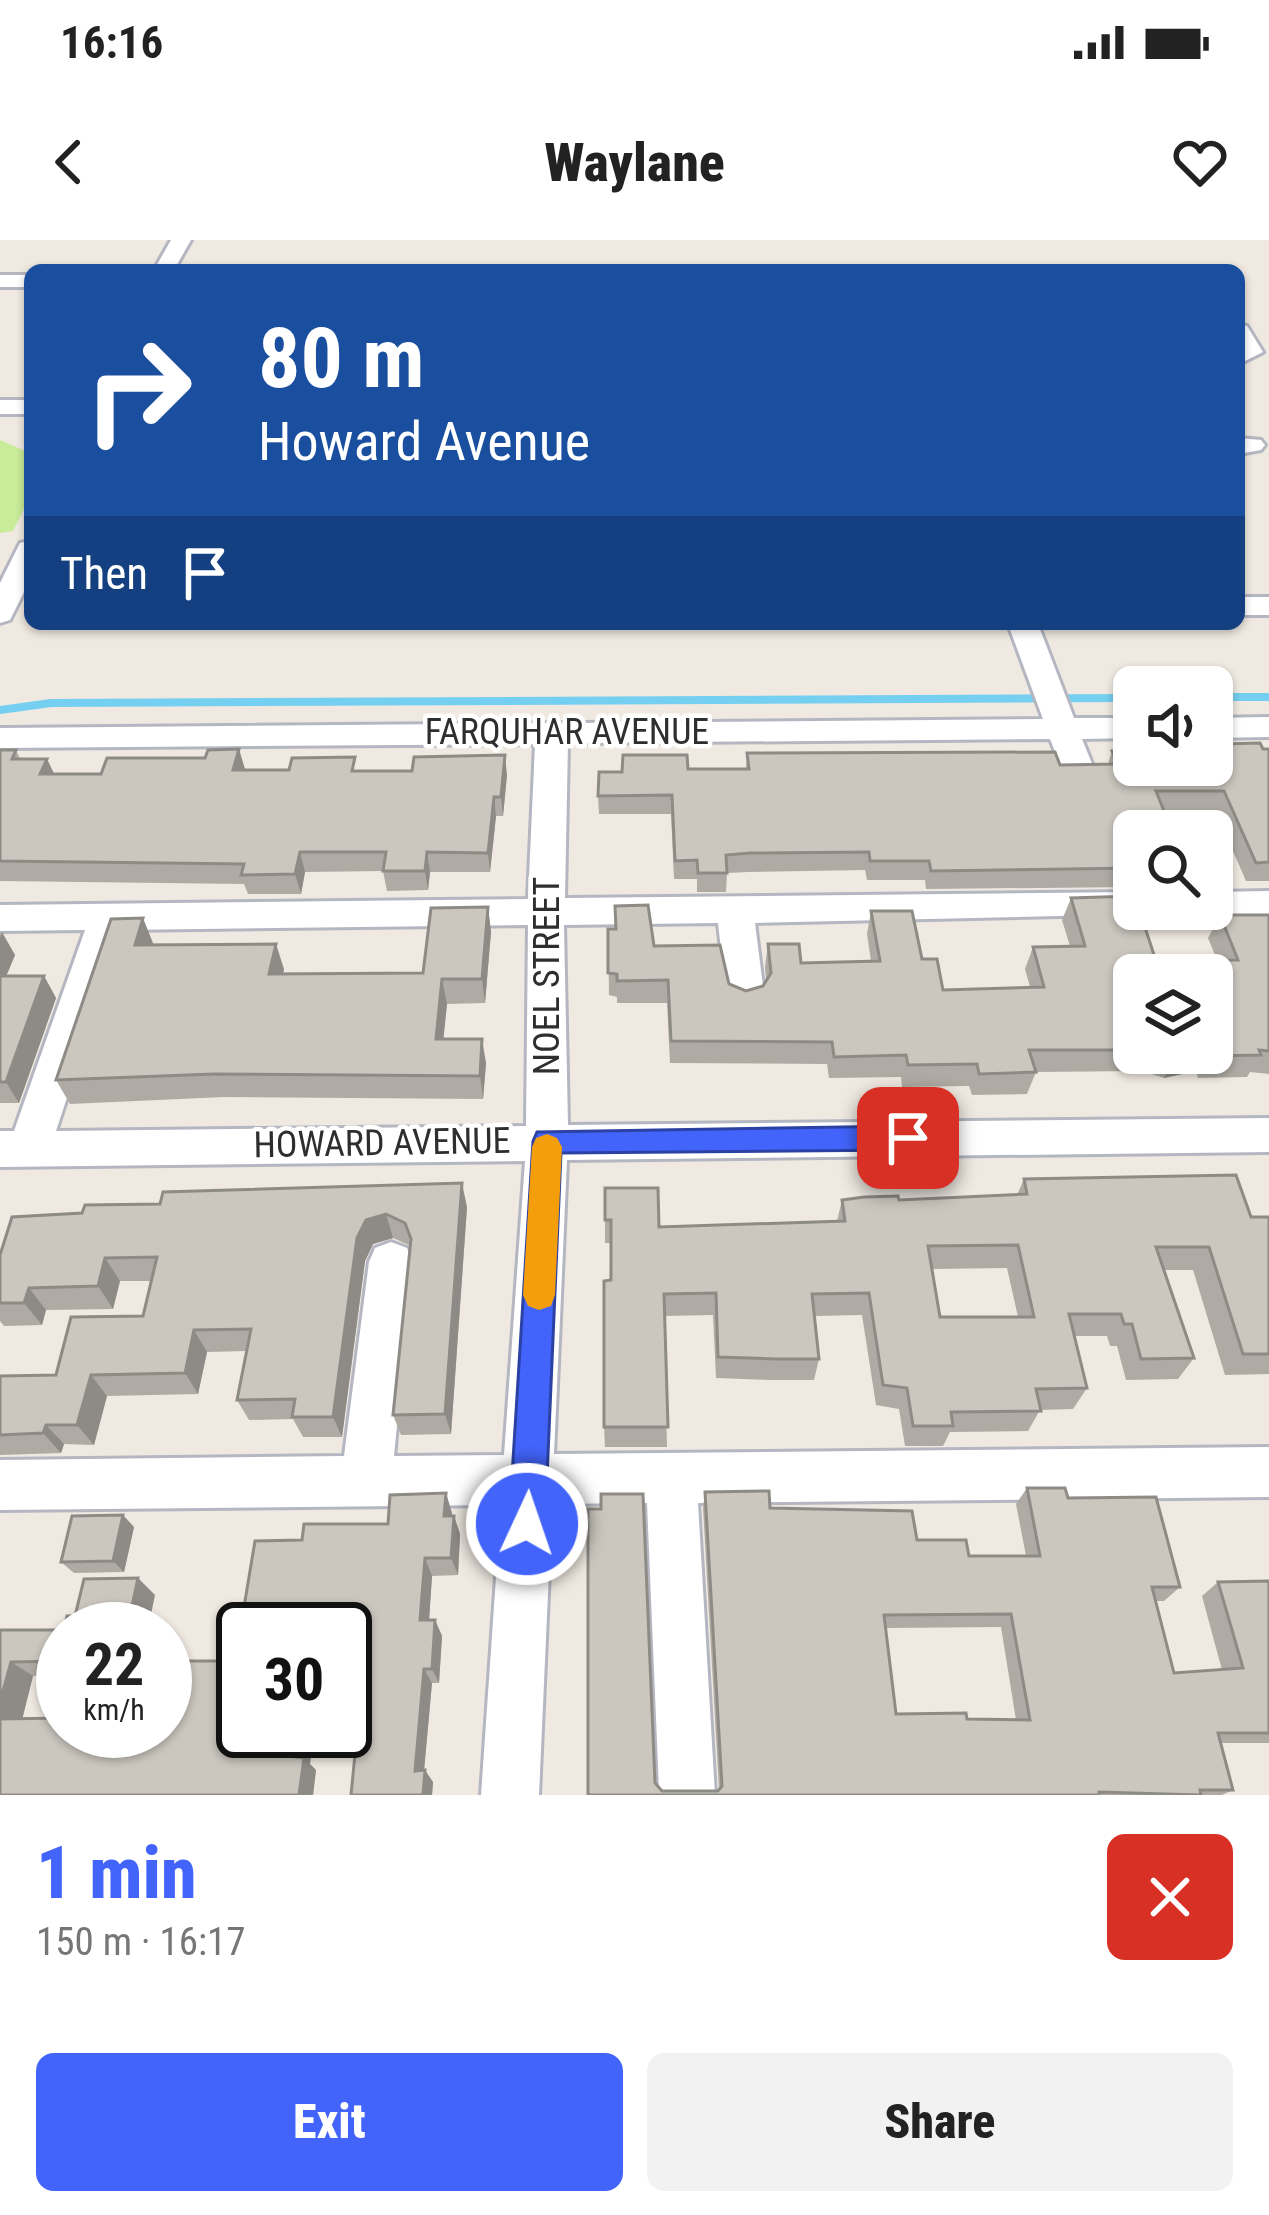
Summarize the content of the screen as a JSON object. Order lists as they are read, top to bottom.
{
  "streets": {
    "street": ["FARQUHAR AVENUE", "NOEL STREET", "HOWARD AVENUE"]
  },
  "crossings": [
    ["FARQUHAR AVENUE", "NOEL STREET"],
    ["NOEL STREET", "HOWARD AVENUE"]
  ],
  "page": {
    "status": "16:16",
    "header": "Waylane",
    "turn": ["80 m", "Howard Avenue"],
    "then": "Then",
    "speed": "22 km/h",
    "limit": "30",
    "heading": ["1 min", "150 m · 16:17"],
    "buttons": ["Exit", "Share"]
  }
}
